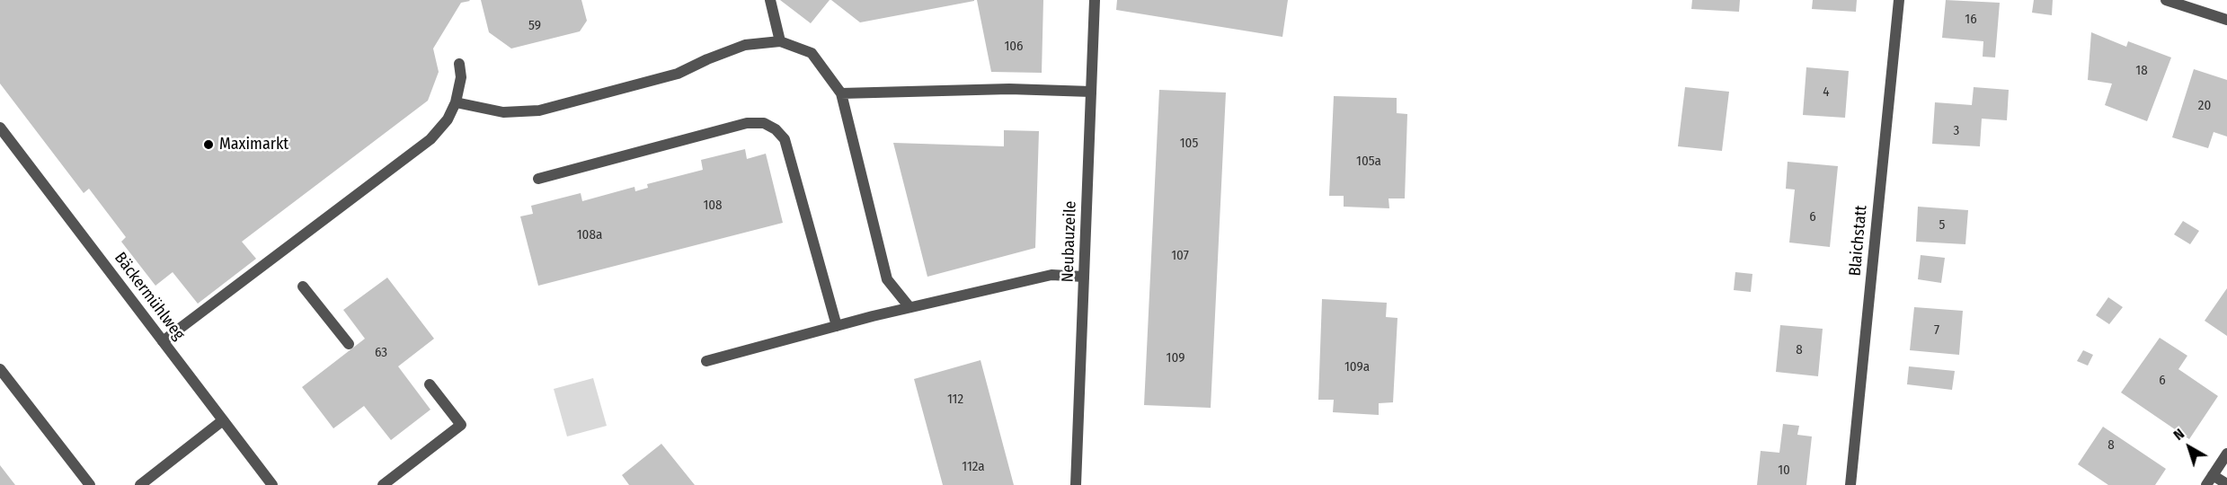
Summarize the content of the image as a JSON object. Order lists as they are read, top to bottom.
{
  "streets": {
    "street": ["Blaichstatt", "Neubauzeile", "Bäckermühlweg"]
  },
  "places": ["Maximarkt"],
  "house_numbers": [
    "16",
    "59",
    "106",
    "18",
    "4",
    "20",
    "3",
    "105",
    "105a",
    "108",
    "6",
    "5",
    "108a",
    "107",
    "7",
    "8",
    "63",
    "109",
    "109a",
    "6",
    "112",
    "8",
    "112a",
    "10"
  ],
  "north": "top left"
}
